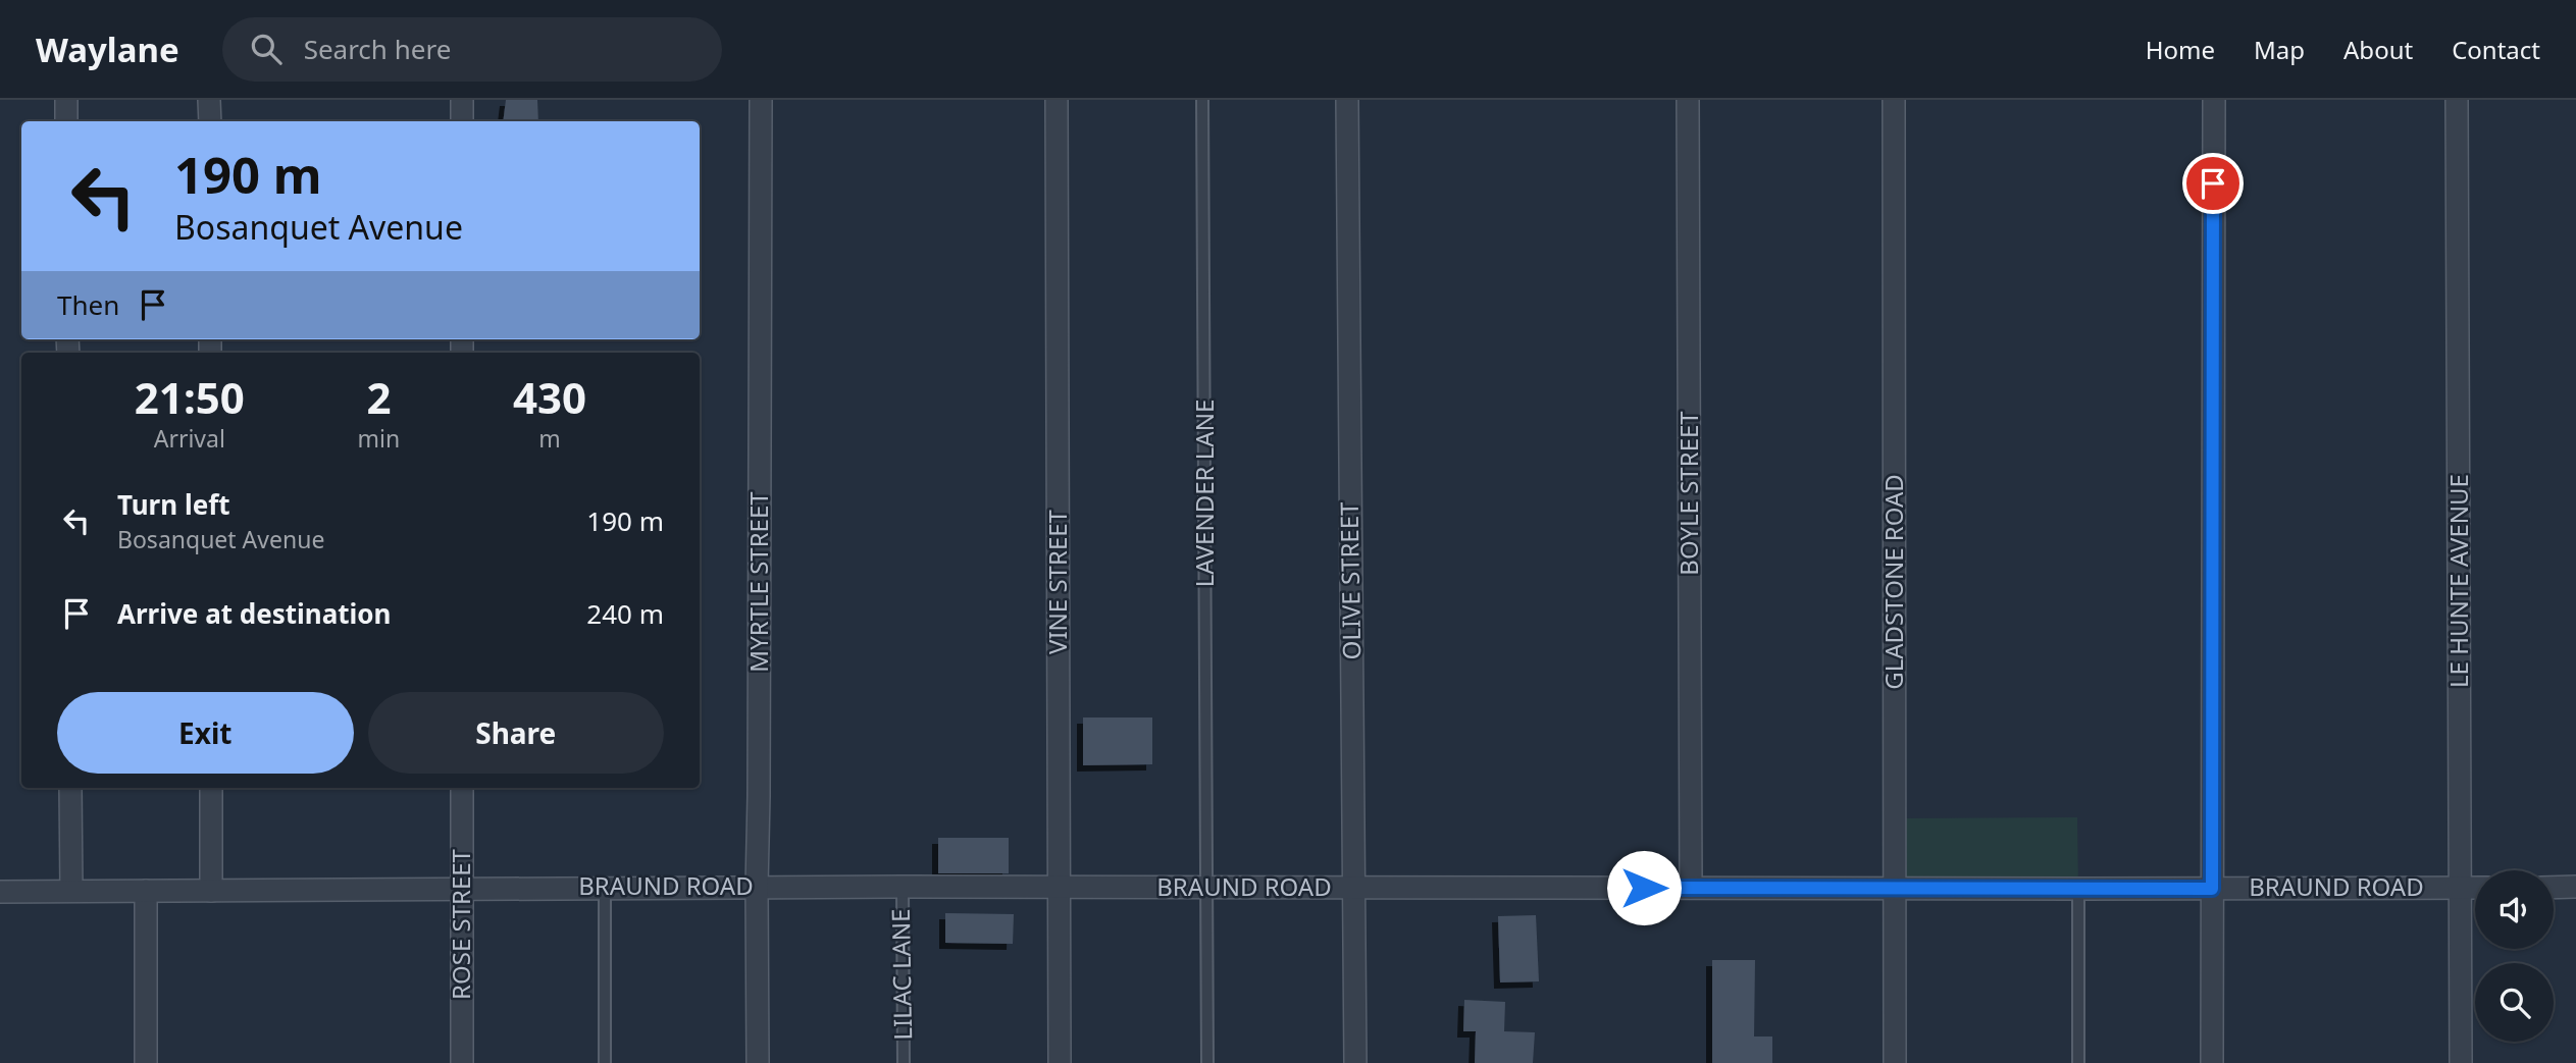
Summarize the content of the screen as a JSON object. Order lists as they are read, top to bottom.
{
  "streets": {
    "street": [
      "BOYLE STREET",
      "OLIVE STREET",
      "LE HUNTE AVENUE",
      "MYRTLE STREET",
      "VINE STREET",
      "GLADSTONE ROAD",
      "BRAUND ROAD",
      "ROSE STREET"
    ],
    "lane": ["LAVENDER LANE", "LILAC LANE"]
  },
  "crossings": [
    ["LAVENDER LANE", "BRAUND ROAD"],
    ["BOYLE STREET", "BRAUND ROAD"],
    ["OLIVE STREET", "BRAUND ROAD"],
    ["LE HUNTE AVENUE", "BRAUND ROAD"],
    ["MYRTLE STREET", "BRAUND ROAD"],
    ["VINE STREET", "BRAUND ROAD"],
    ["GLADSTONE ROAD", "BRAUND ROAD"],
    ["BRAUND ROAD", "ROSE STREET"],
    ["BRAUND ROAD", "LILAC LANE"]
  ],
  "page": {
    "header": "Waylane",
    "search": "Search here",
    "nav": [
      "Home",
      "Map",
      "About",
      "Contact"
    ],
    "turn": ["190 m", "Bosanquet Avenue"],
    "then": "Then",
    "eta": [
      "21:50",
      "Arrival",
      "2",
      "min",
      "430",
      "m"
    ],
    "list": [
      {
        "name": "Turn left",
        "note": "Bosanquet Avenue",
        "value": "190 m"
      },
      {
        "name": "Arrive at destination",
        "value": "240 m"
      }
    ],
    "buttons": ["Exit", "Share"]
  }
}
